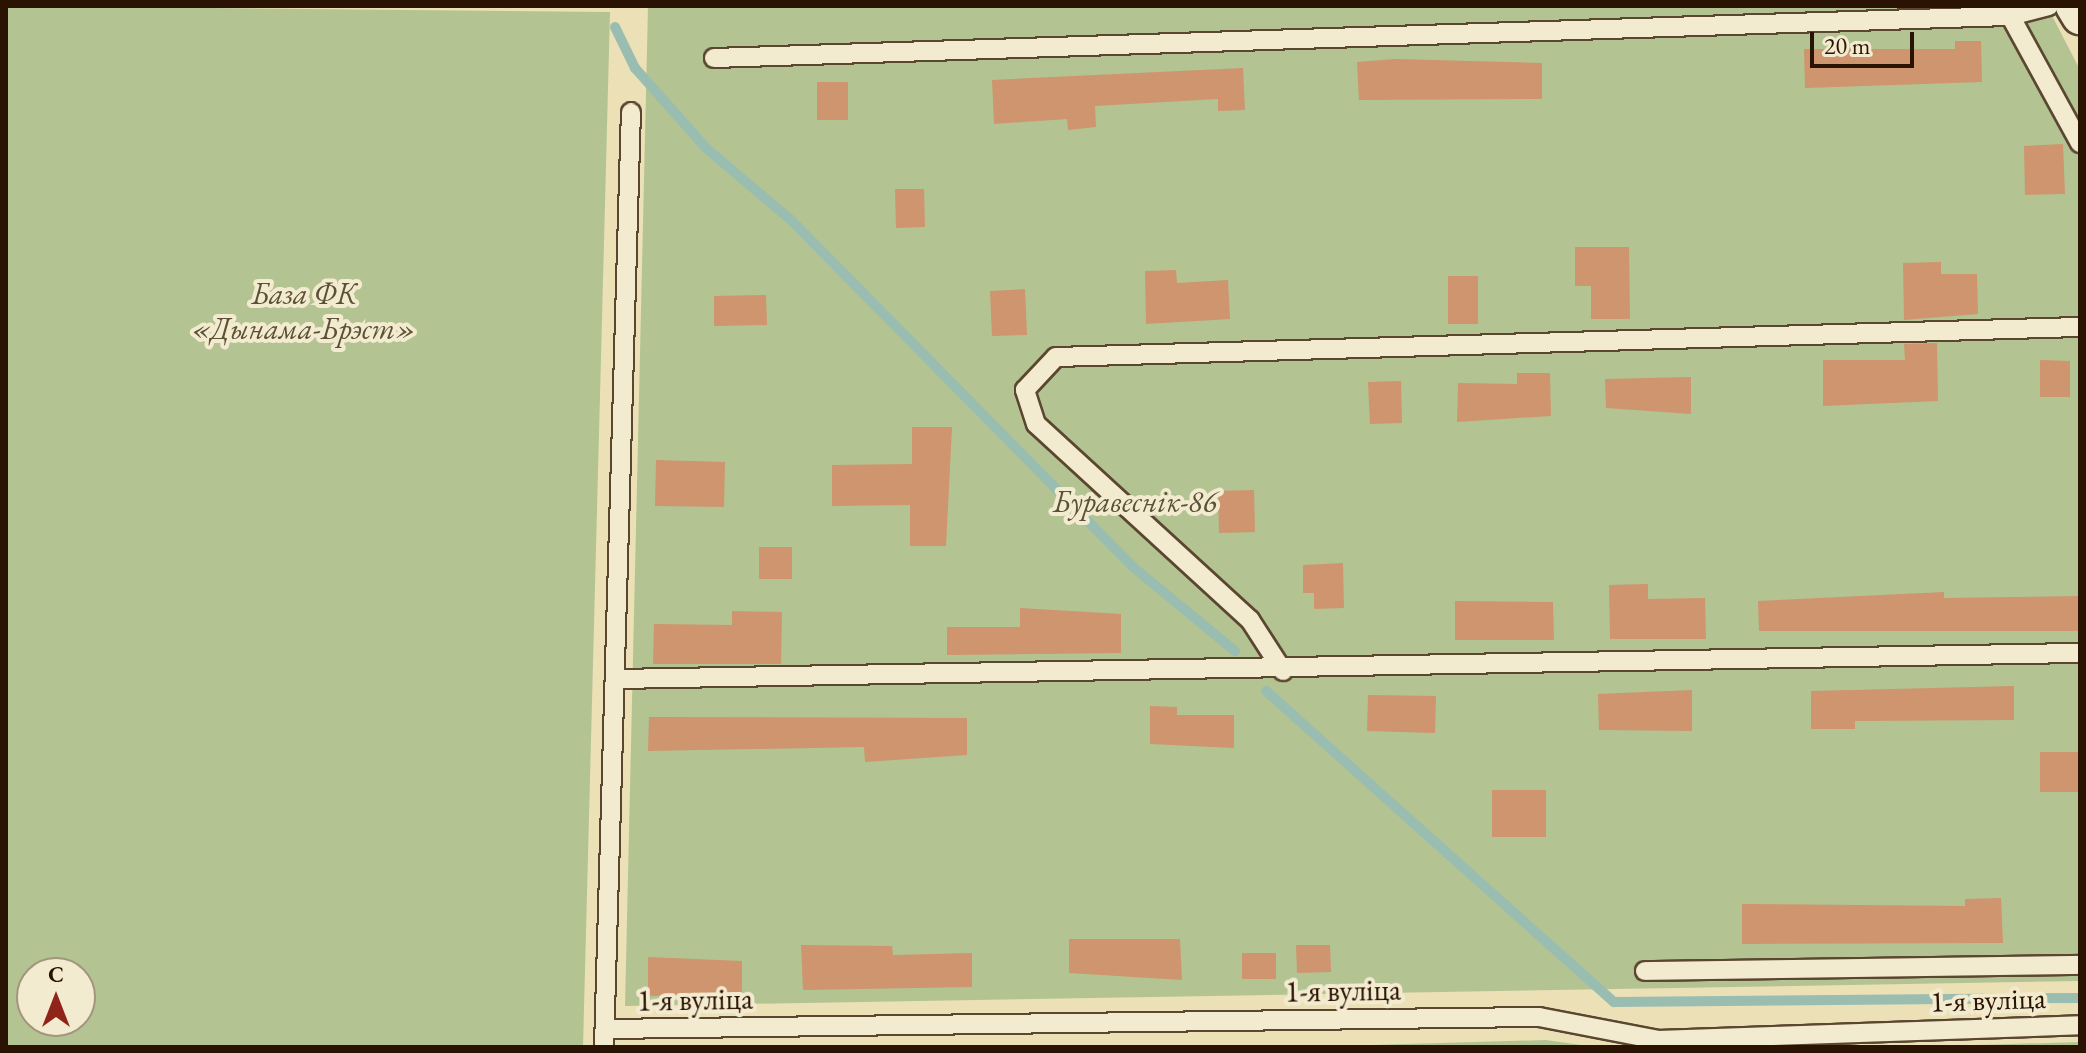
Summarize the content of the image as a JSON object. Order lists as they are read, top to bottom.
{
  "streets": {
    "lane": ["1-я вуліца"]
  },
  "parks": ["База ФК «Дынама-Брэст»", "Буравеснік-86"],
  "scale_bar": "20 m",
  "north": "top"
}
